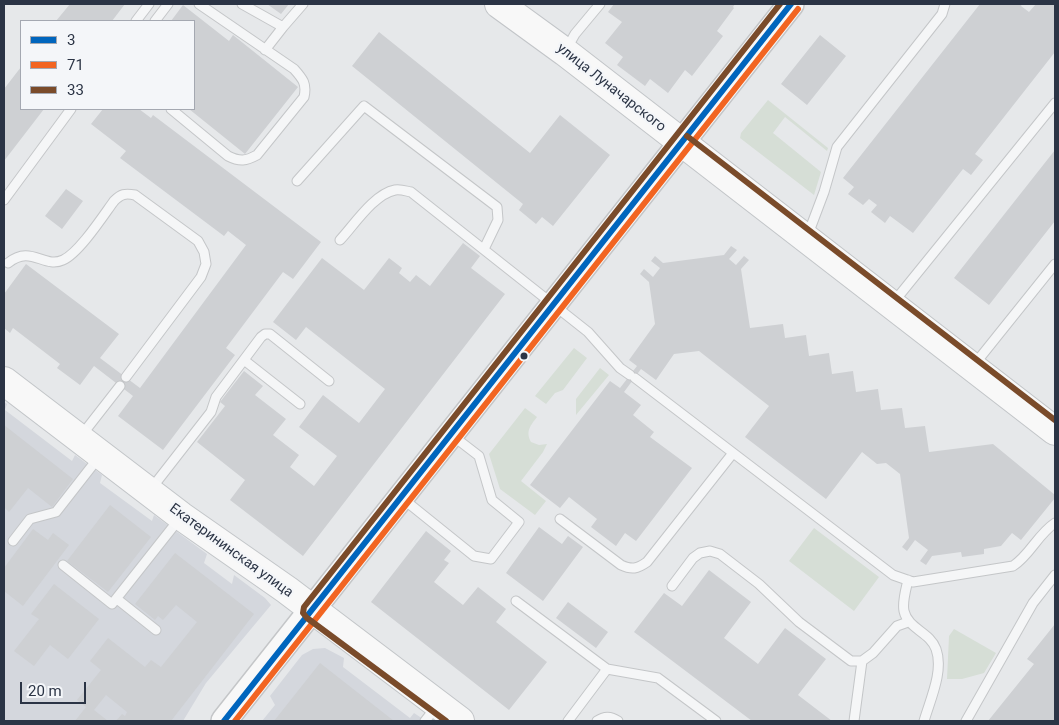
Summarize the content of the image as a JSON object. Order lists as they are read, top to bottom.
{
  "streets": {
    "main road": ["улица Луначарского", "Екатерининская улица"]
  },
  "lines": ["transit line 3", "transit line 33", "transit line 71"],
  "legend": ["3", "71", "33"],
  "scale_bar": "20 m"
}
